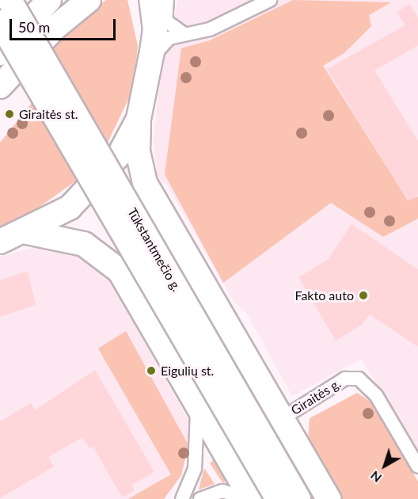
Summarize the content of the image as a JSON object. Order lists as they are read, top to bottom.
{
  "streets": {
    "highway": ["Tūkstantmečio g."],
    "street": ["Giraitės g."]
  },
  "places": ["Giraitės st.", "Fakto auto", "Eigulių st."],
  "scale_bar": "50 m",
  "north": "bottom left"
}
